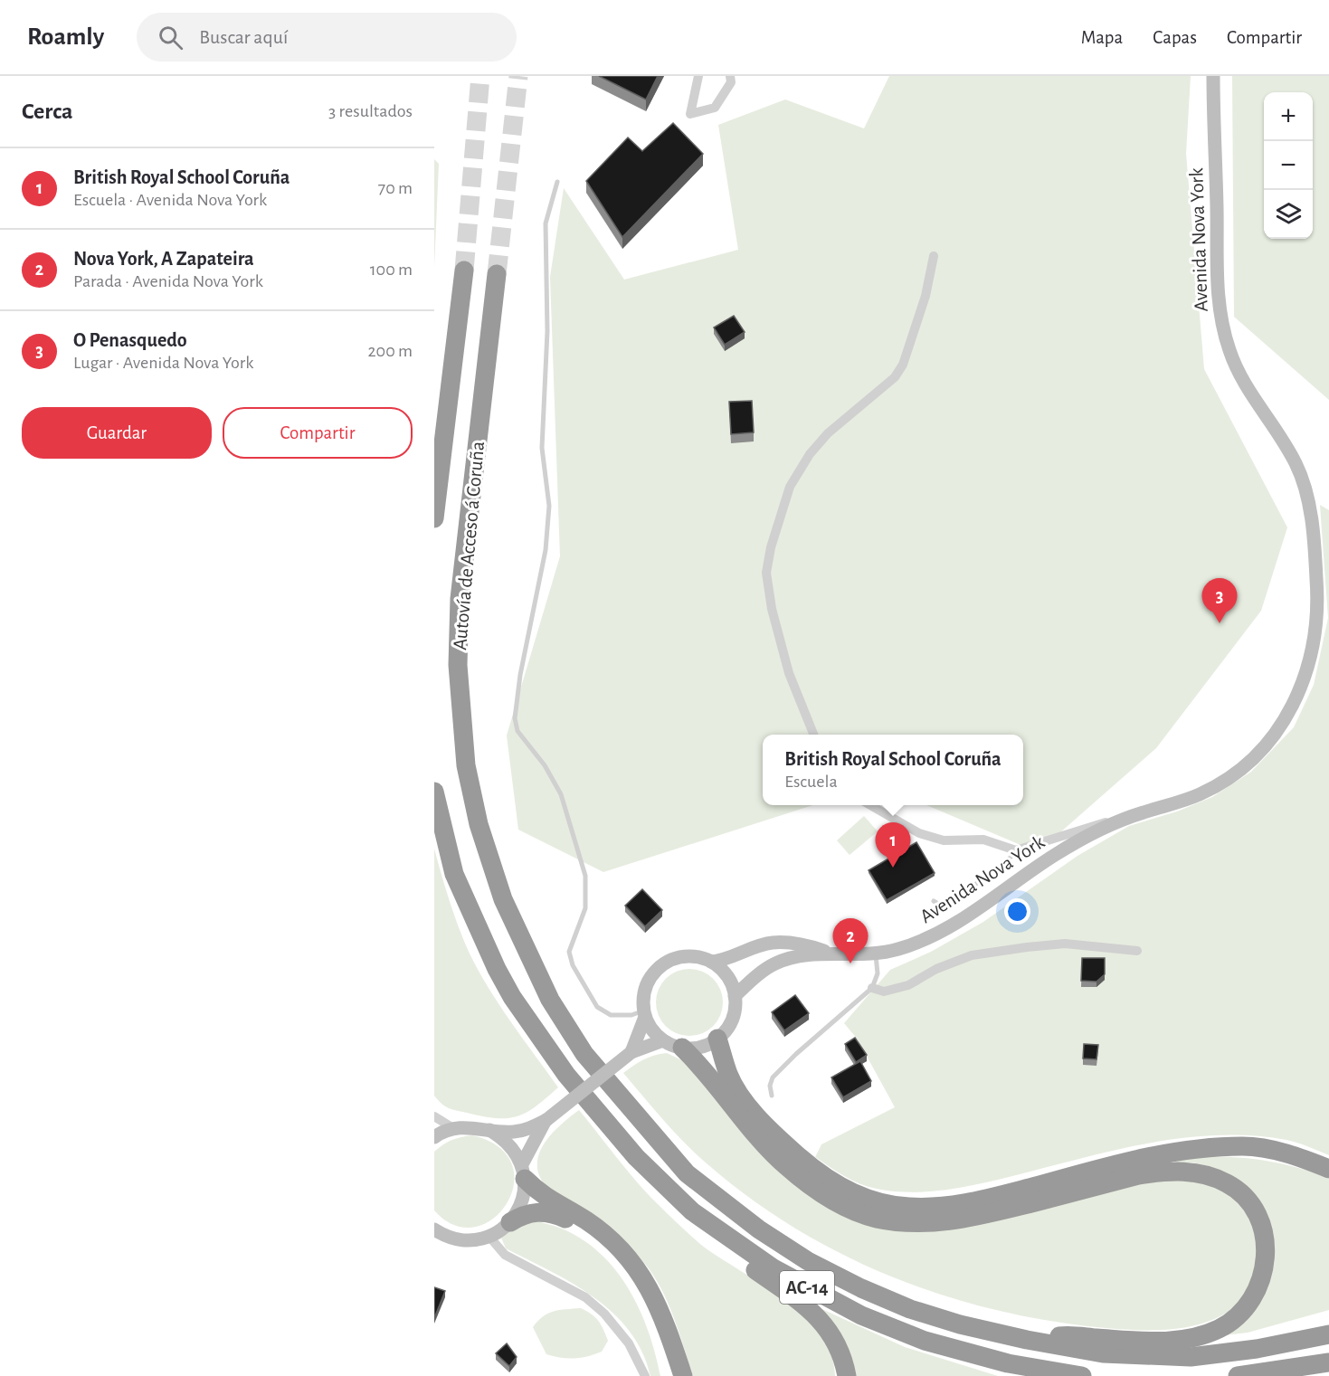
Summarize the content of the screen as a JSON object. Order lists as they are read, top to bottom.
{
  "streets": {
    "highway": ["Autovía de Acceso á Coruña", "AC-14"],
    "street": ["Avenida Nova York"]
  },
  "page": {
    "header": "Roamly",
    "search": "Buscar aquí",
    "nav": ["Mapa", "Capas", "Compartir"],
    "heading": ["Cerca", "3 resultados"],
    "map_buttons": ["+", "−"],
    "list": [
      {
        "mark": "1",
        "name": "British Royal School Coruña",
        "note": "Escuela · Avenida Nova York",
        "value": "70 m"
      },
      {
        "mark": "2",
        "name": "Nova York, A Zapateira",
        "note": "Parada · Avenida Nova York",
        "value": "100 m"
      },
      {
        "mark": "3",
        "name": "O Penasquedo",
        "note": "Lugar · Avenida Nova York",
        "value": "200 m"
      }
    ],
    "buttons": ["Guardar", "Compartir"],
    "pins": ["3", "1", "2"],
    "popup": ["British Royal School Coruña", "Escuela"]
  }
}
